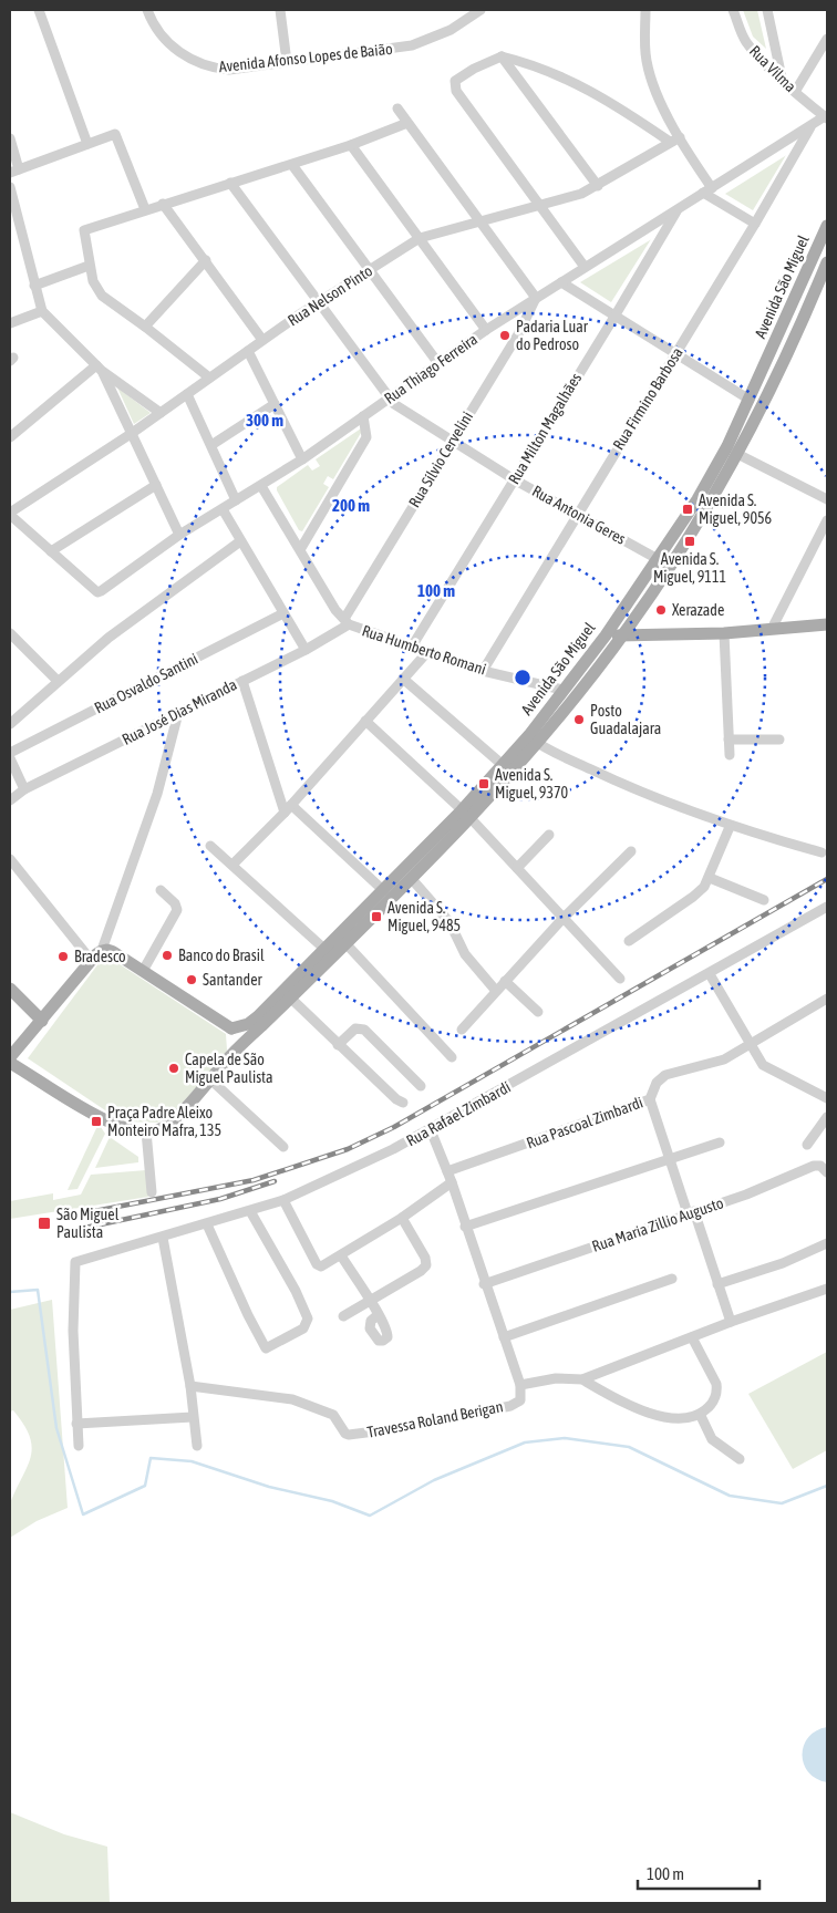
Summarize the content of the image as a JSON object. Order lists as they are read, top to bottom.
{
  "streets": {
    "main road": ["Avenida São Miguel"],
    "street": [
      "Avenida Afonso Lopes de Baião",
      "Rua Vilma",
      "Rua Nelson Pinto",
      "Rua Thiago Ferreira",
      "Rua Firmino Barbosa",
      "Rua Milton Magalhães",
      "Rua Sílvio Cervelini",
      "Rua Antonia Geres",
      "Rua Humberto Romani",
      "Rua Osvaldo Santini",
      "Rua José Dias Miranda",
      "Rua Rafael Zimbardi",
      "Rua Pascoal Zimbardi",
      "Rua Maria Zillio Augusto",
      "Travessa Roland Berigan"
    ]
  },
  "crossings": [
    ["Rua Vilma", "Rua Thiago Ferreira"],
    ["Avenida São Miguel", "Rua Antonia Geres"],
    ["Avenida São Miguel", "Rua Humberto Romani"],
    ["Rua Thiago Ferreira", "Rua Firmino Barbosa"],
    ["Rua Thiago Ferreira", "Rua Milton Magalhães"],
    ["Rua Thiago Ferreira", "Rua Sílvio Cervelini"],
    ["Rua Thiago Ferreira", "Rua Antonia Geres"],
    ["Rua Thiago Ferreira", "Rua Humberto Romani"],
    ["Rua Firmino Barbosa", "Rua Antonia Geres"],
    ["Rua Firmino Barbosa", "Rua Humberto Romani"],
    ["Rua Milton Magalhães", "Rua Antonia Geres"],
    ["Rua Milton Magalhães", "Rua Humberto Romani"],
    ["Rua Sílvio Cervelini", "Rua Antonia Geres"],
    ["Rua Sílvio Cervelini", "Rua Humberto Romani"],
    ["Rua Sílvio Cervelini", "Rua José Dias Miranda"],
    ["Rua Humberto Romani", "Rua José Dias Miranda"]
  ],
  "places": {
    "other": [
      "Padaria Luar do Pedroso",
      "Xerazade",
      "Posto Guadalajara",
      "Banco do Brasil",
      "Bradesco",
      "Santander",
      "Capela de São Miguel Paulista"
    ],
    "transit": [
      "Avenida S. Miguel, 9056",
      "Avenida S. Miguel, 9111",
      "Avenida S. Miguel, 9370",
      "Avenida S. Miguel, 9485",
      "Praça Padre Aleixo Monteiro Mafra, 135",
      "São Miguel Paulista"
    ]
  },
  "scale_bar": "100 m",
  "rings": ["300 m", "200 m", "100 m"]
}
